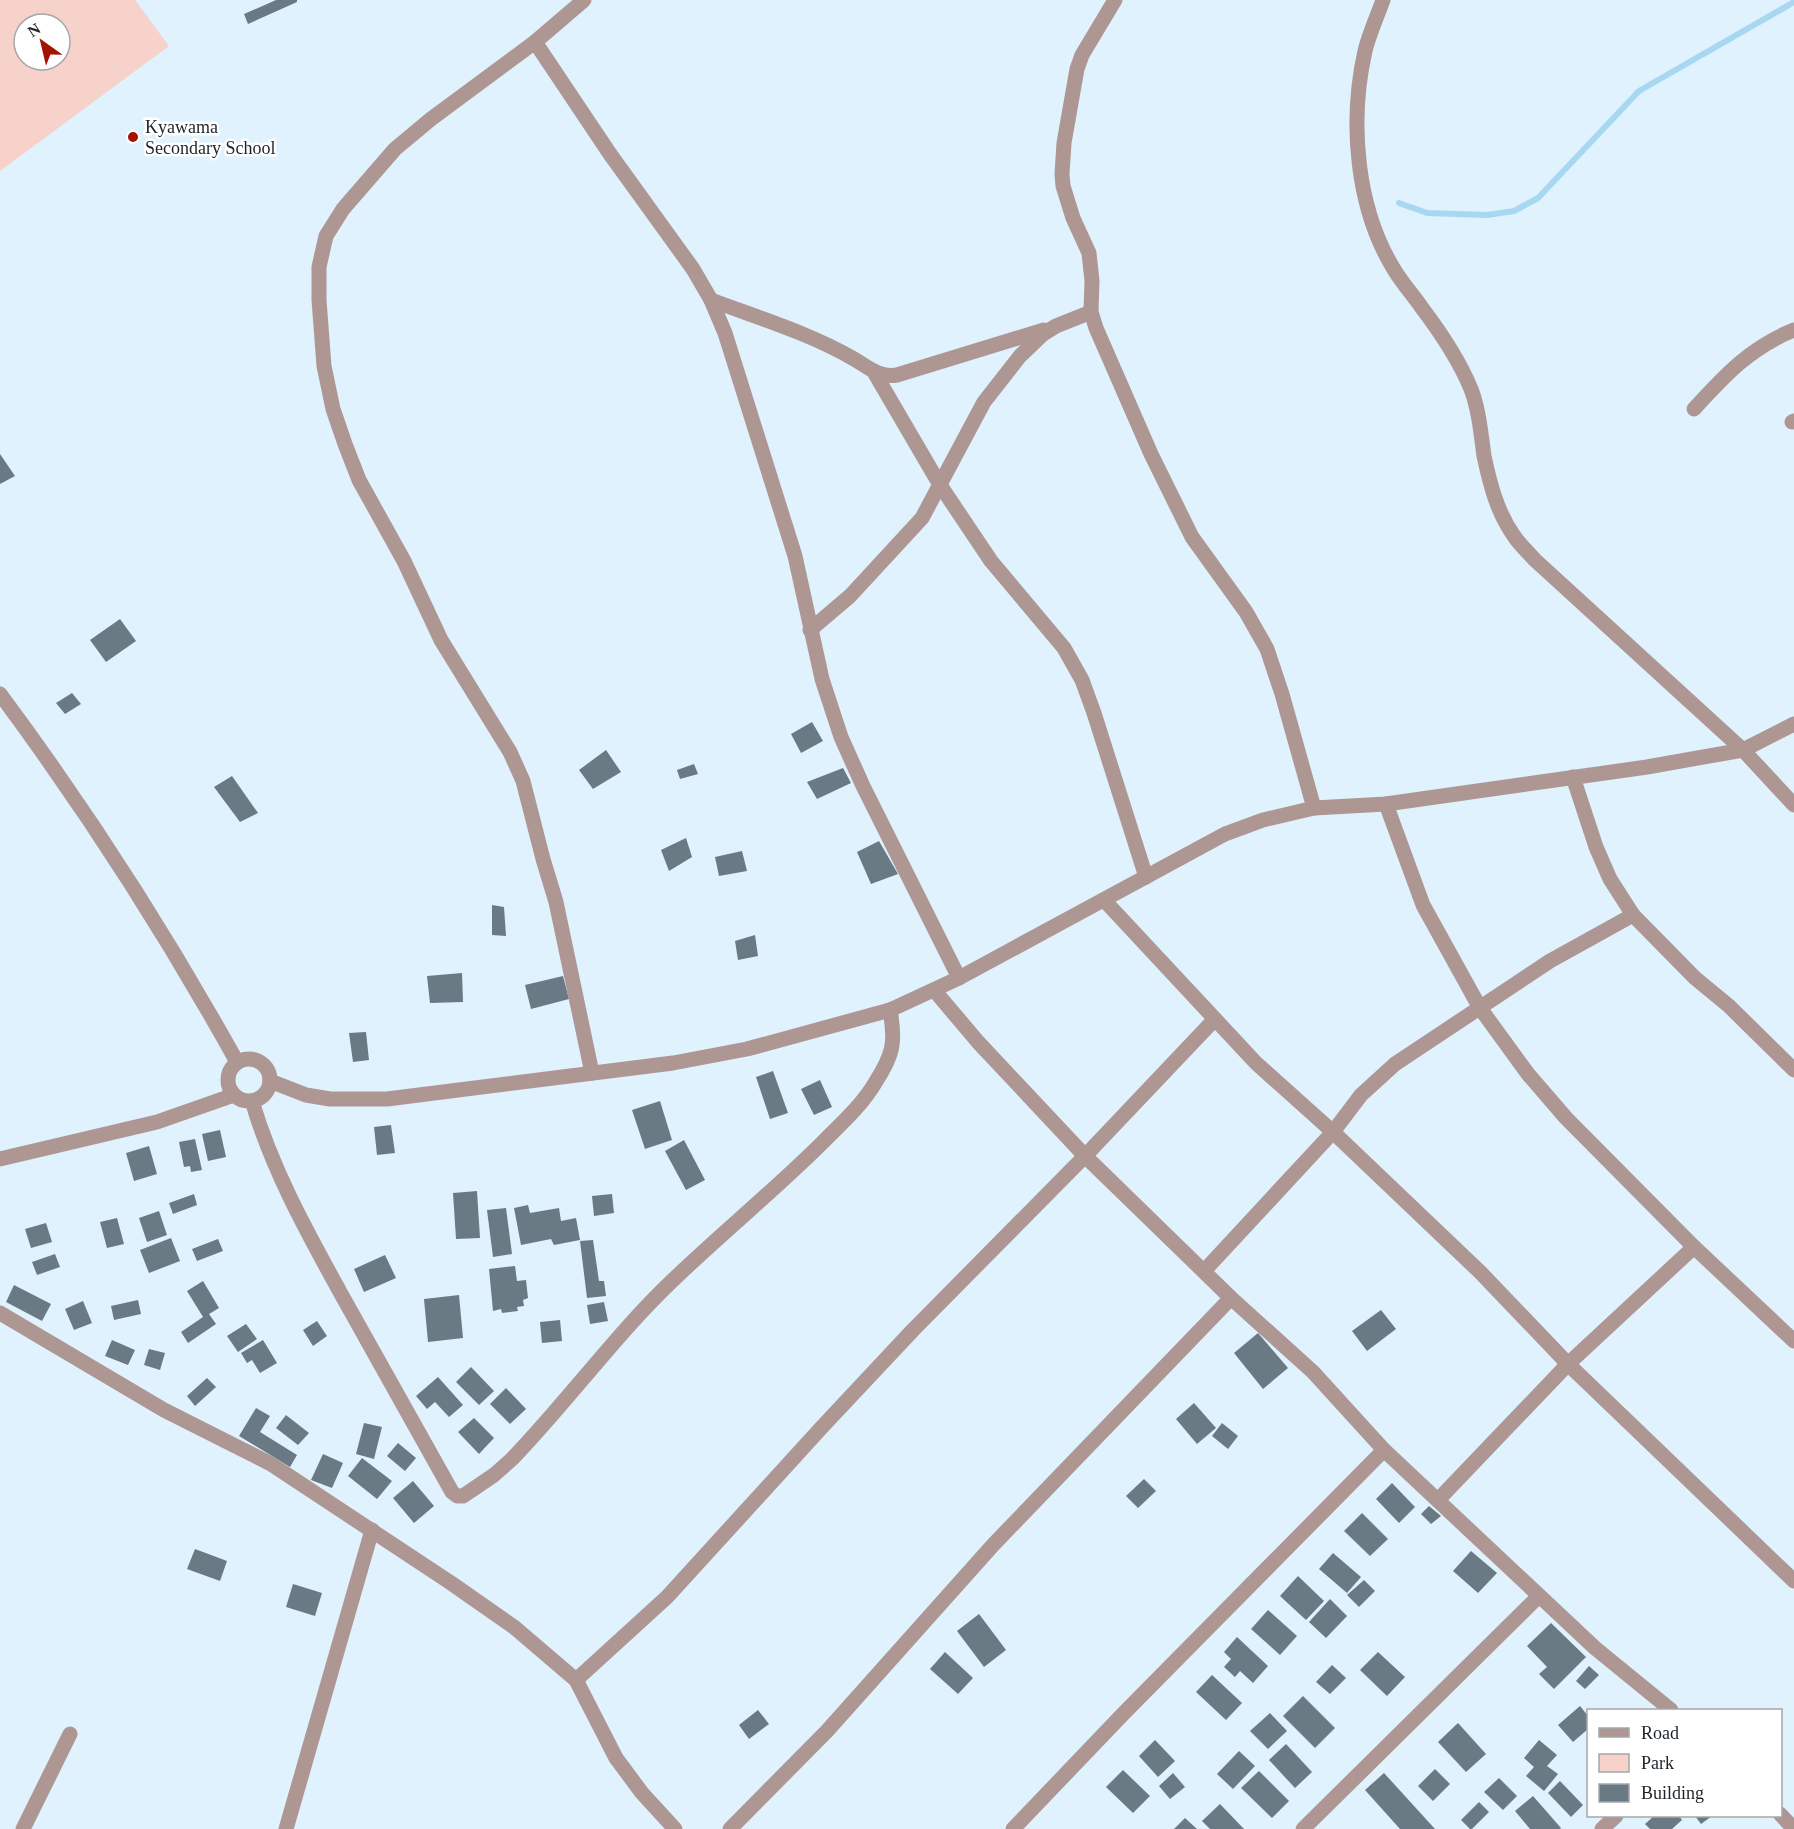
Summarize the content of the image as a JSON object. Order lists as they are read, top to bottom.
{
  "places": ["Kyawama Secondary School"],
  "legend": ["Road", "Park", "Building"],
  "north": "top left"
}
